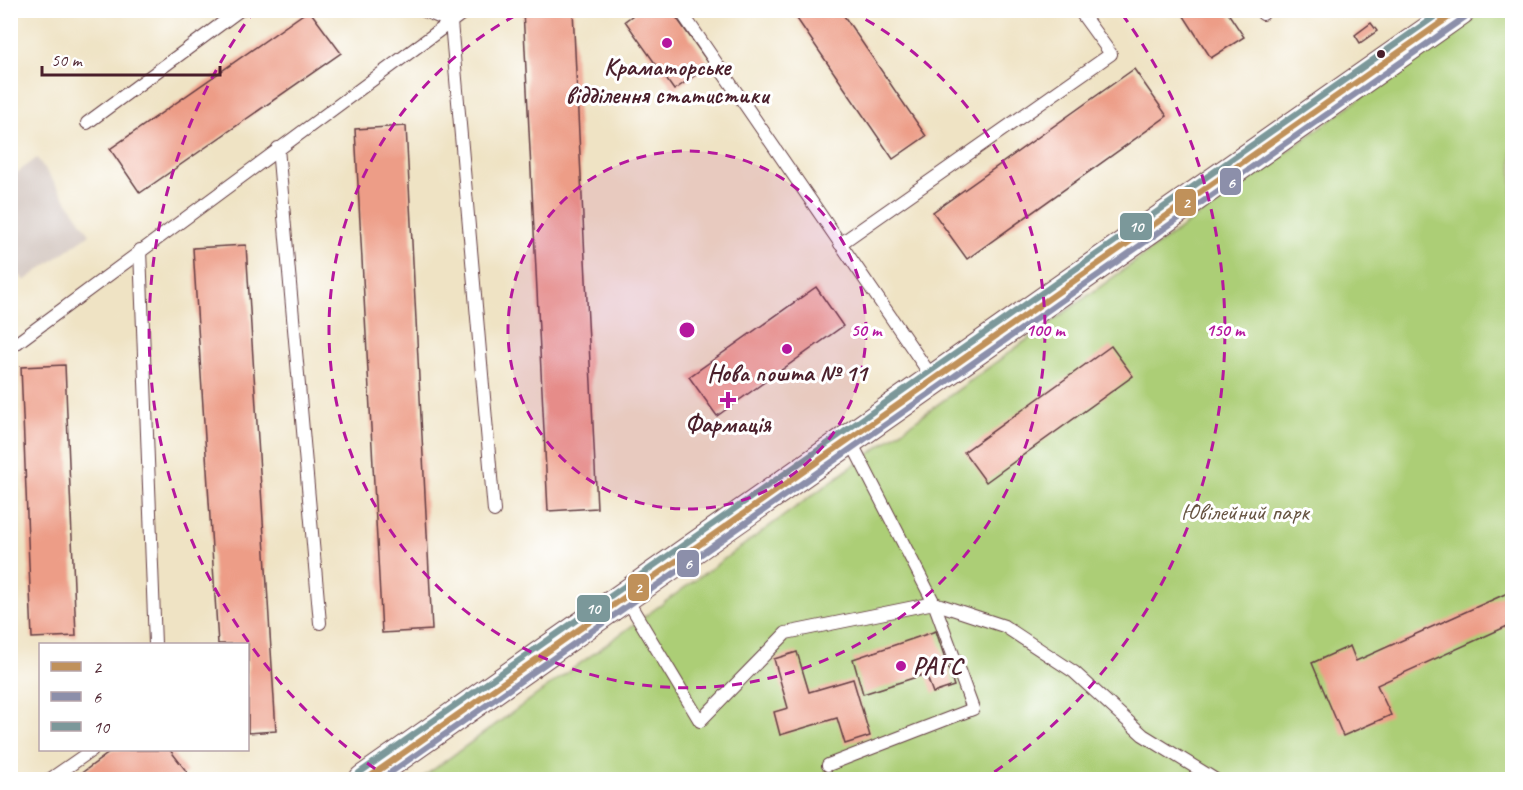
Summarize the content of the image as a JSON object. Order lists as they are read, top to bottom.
{
  "parks": ["Ювілейний парк"],
  "places": {
    "other": ["Краматорське відділення статистики", "Нова пошта № 11", "РАГС"],
    "health": ["Фармація"]
  },
  "lines": ["transit line 2", "transit line 10", "transit line 6"],
  "legend": ["2", "6", "10"],
  "scale_bar": "50 m",
  "rings": ["50 m", "100 m", "150 m"]
}
